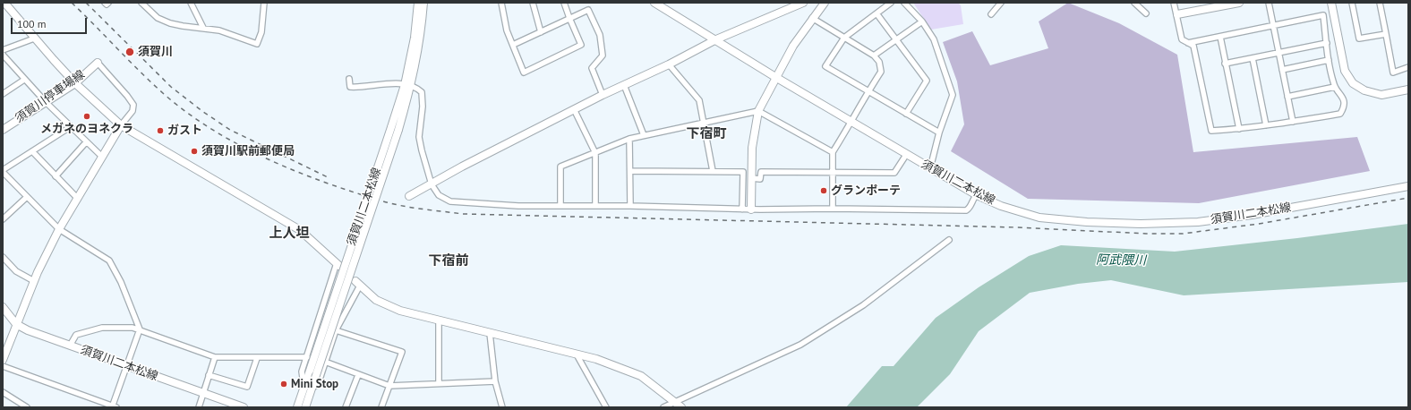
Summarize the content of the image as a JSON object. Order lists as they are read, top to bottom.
{
  "streets": {
    "main road": ["須賀川停車場線", "須賀川二本松線"]
  },
  "districts": ["下宿町", "上人坦", "下宿前"],
  "water": ["阿武隈川"],
  "places": [
    "須賀川",
    "メガネのヨネクラ",
    "ガスト",
    "須賀川駅前郵便局",
    "グランポーテ",
    "Mini Stop"
  ],
  "scale_bar": "100 m"
}
